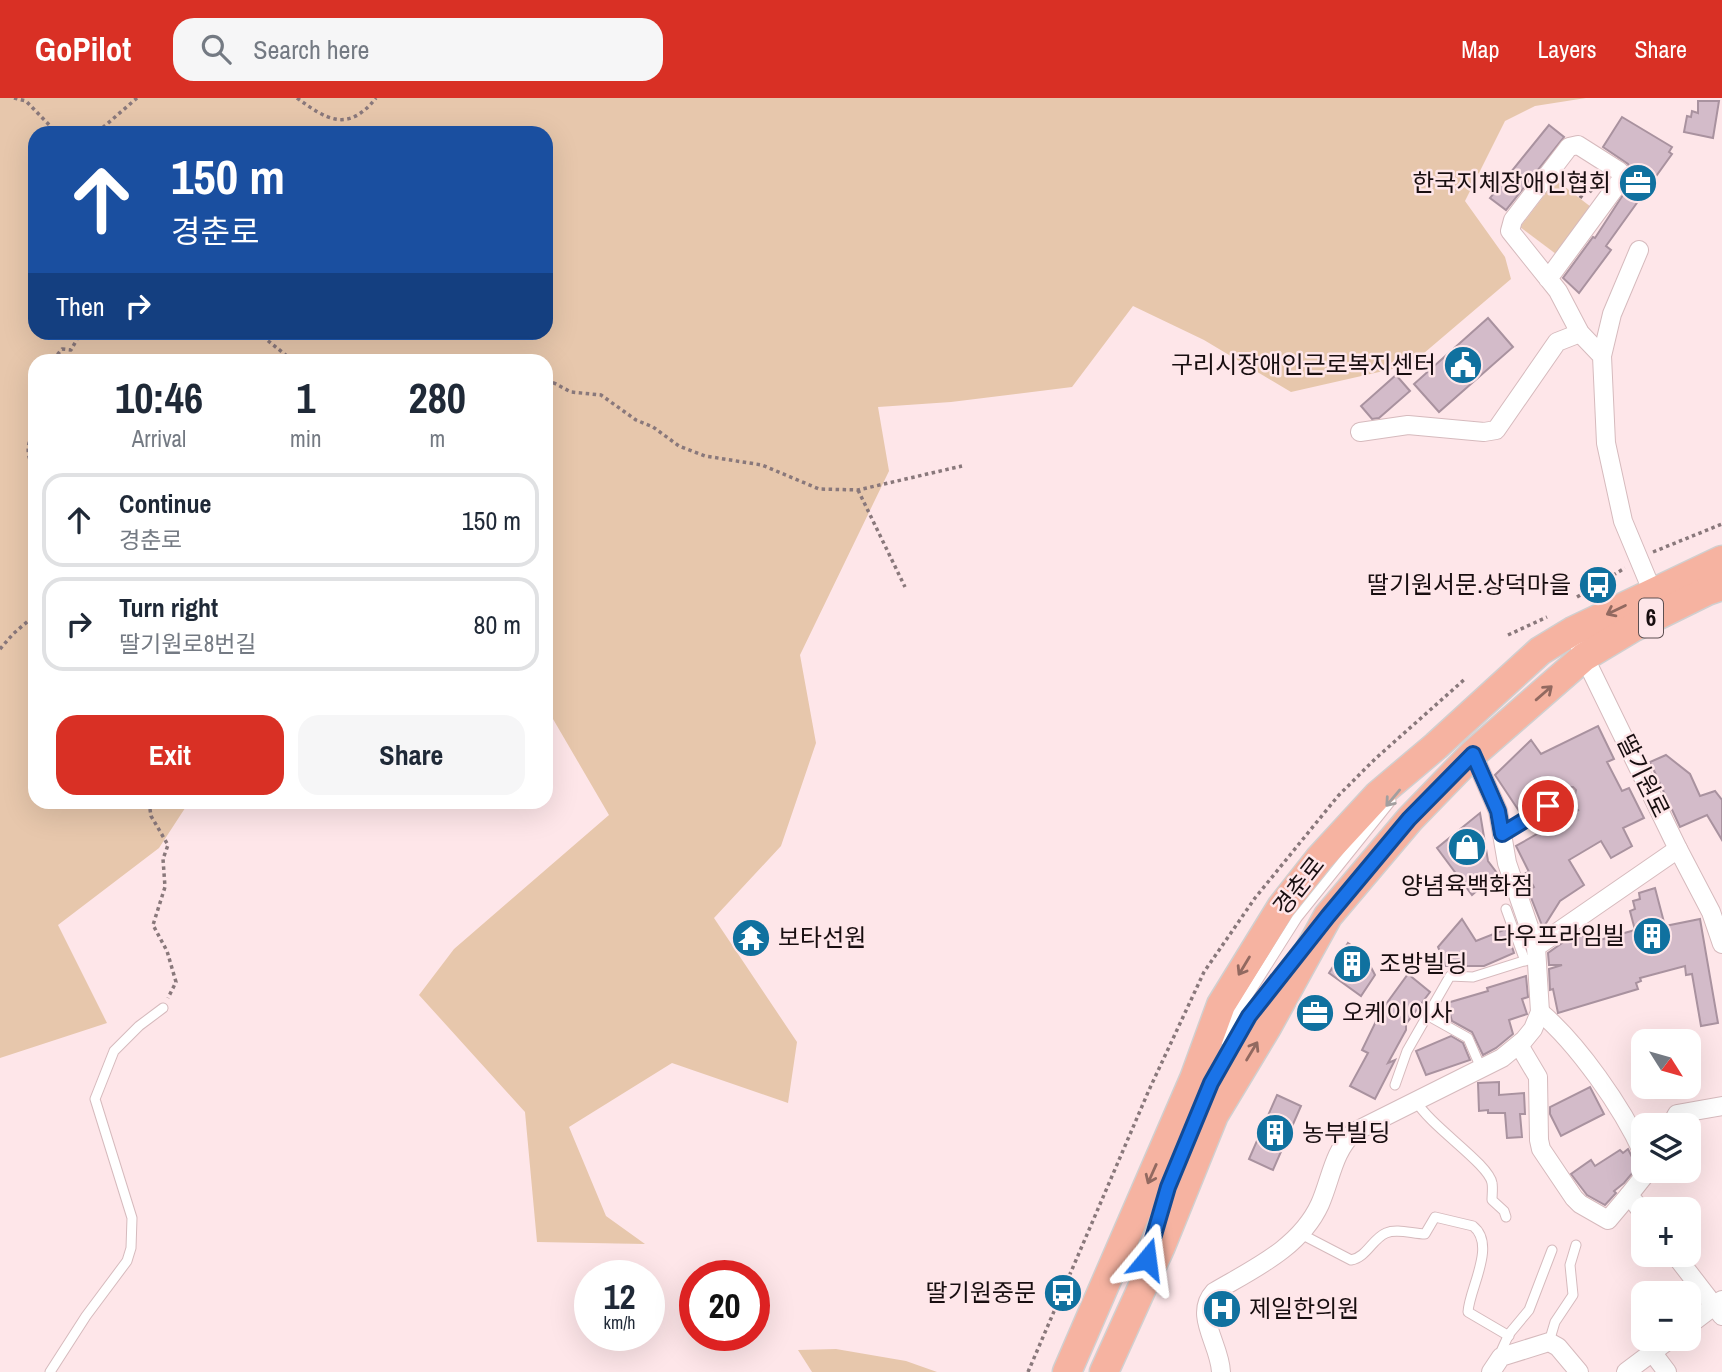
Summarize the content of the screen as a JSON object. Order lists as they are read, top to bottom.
{
  "streets": {
    "main road": ["6", "경춘로"],
    "street": ["딸기원로"]
  },
  "crossings": [
    ["딸기원로", "경춘로"]
  ],
  "places": {
    "office": ["한국지체장애인협회", "오케이이사"],
    "public building": ["구리시장애인근로복지센터"],
    "bus stop": ["딸기원서문.상덕마을", "딸기원중문"],
    "shop": ["양념육백화점"],
    "building": ["다우프라임빌", "조방빌딩", "농부빌딩"],
    "temple": ["보타선원"],
    "hospital": ["제일한의원"]
  },
  "north": "bottom right",
  "page": {
    "header": "GoPilot",
    "search": "Search here",
    "nav": ["Map", "Layers", "Share"],
    "turn": ["150 m", "경춘로"],
    "then": "Then",
    "eta": [
      "10:46",
      "Arrival",
      "1",
      "min",
      "280",
      "m"
    ],
    "list": [
      {
        "name": "Continue",
        "note": "경춘로",
        "value": "150 m"
      },
      {
        "name": "Turn right",
        "note": "딸기원로8번길",
        "value": "80 m"
      }
    ],
    "buttons": ["Exit", "Share"],
    "map_buttons": ["+", "−"],
    "speed": "12 km/h",
    "limit": "20"
  }
}
